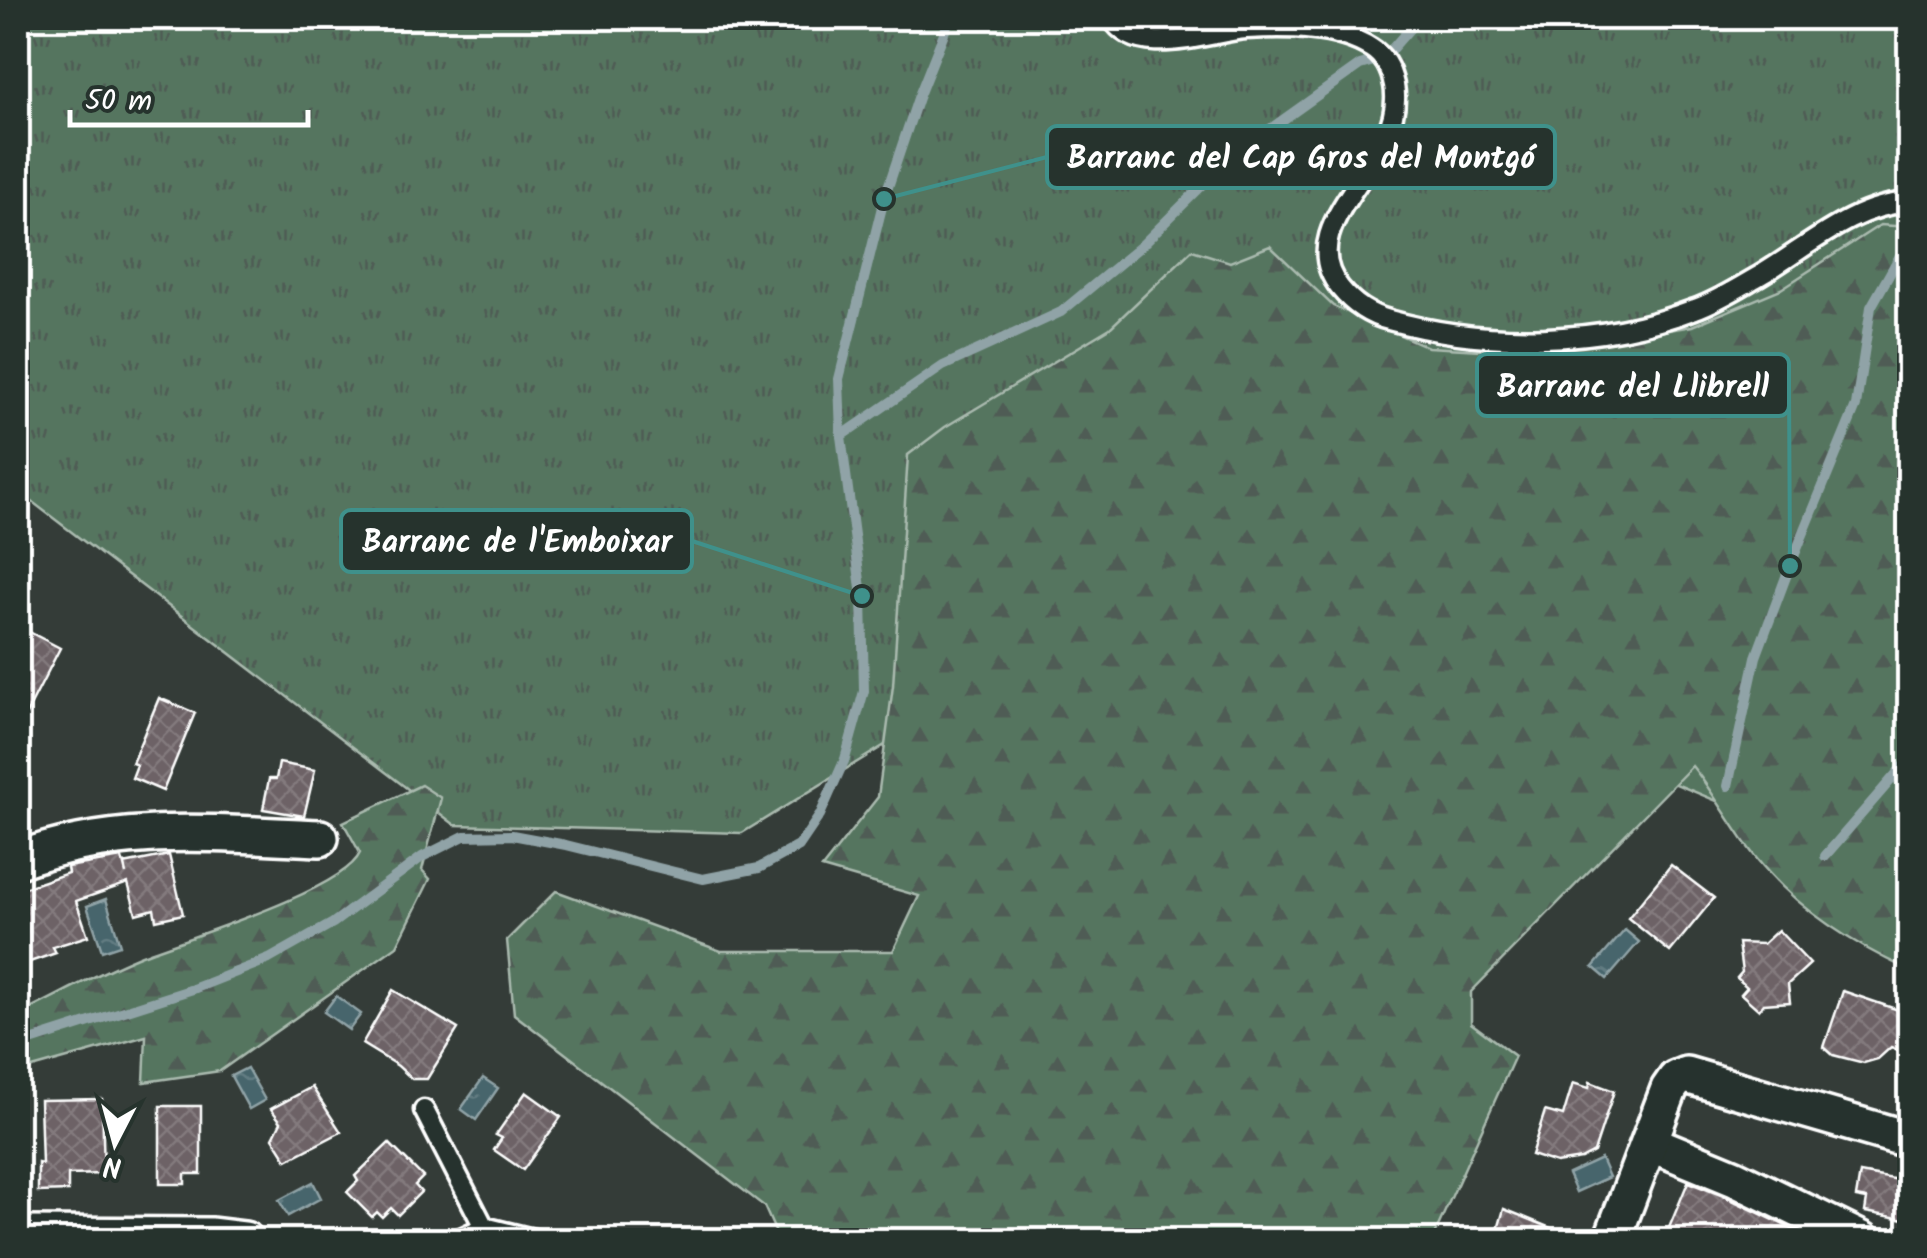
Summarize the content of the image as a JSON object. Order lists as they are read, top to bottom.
{
  "places": ["Barranc del Cap Gros del Montgó", "Barranc del Llibrell", "Barranc de l'Emboixar"],
  "scale_bar": "50 m",
  "north": "bottom"
}
